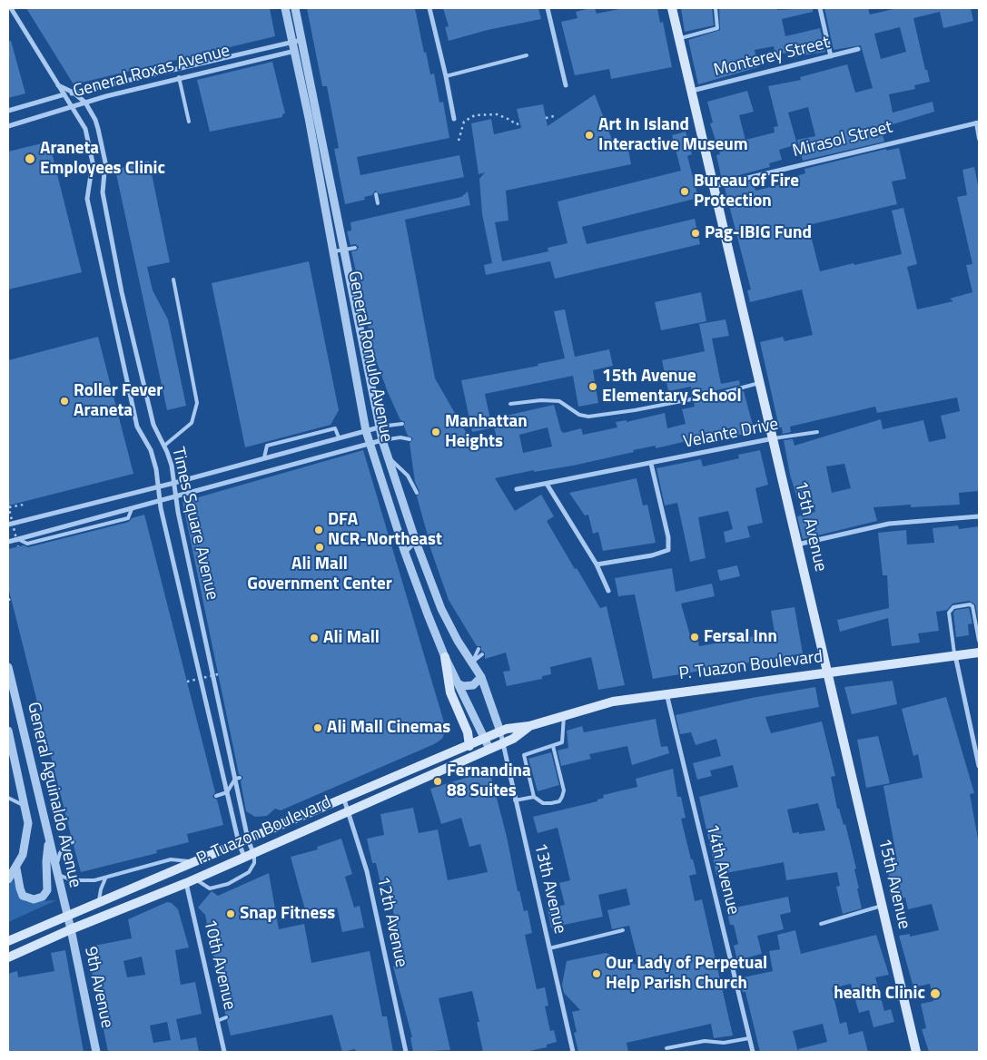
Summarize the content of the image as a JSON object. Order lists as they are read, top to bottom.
{
  "streets": {
    "main road": ["15th Avenue", "P. Tuazon Boulevard"],
    "street": [
      "Monterey Street",
      "General Roxas Avenue",
      "Mirasol Street",
      "General Romulo Avenue",
      "Velante Drive",
      "Times Square Avenue",
      "General Aguinaldo Avenue",
      "14th Avenue",
      "13th Avenue",
      "12th Avenue",
      "10th Avenue",
      "9th Avenue"
    ]
  },
  "crossings": [
    ["Monterey Street", "15th Avenue"],
    ["General Roxas Avenue", "General Romulo Avenue"],
    ["General Roxas Avenue", "Times Square Avenue"],
    ["Mirasol Street", "15th Avenue"],
    ["General Romulo Avenue", "P. Tuazon Boulevard"],
    ["General Romulo Avenue", "13th Avenue"],
    ["Velante Drive", "15th Avenue"],
    ["Times Square Avenue", "P. Tuazon Boulevard"],
    ["15th Avenue", "P. Tuazon Boulevard"],
    ["P. Tuazon Boulevard", "General Aguinaldo Avenue"],
    ["P. Tuazon Boulevard", "14th Avenue"],
    ["P. Tuazon Boulevard", "13th Avenue"],
    ["P. Tuazon Boulevard", "12th Avenue"],
    ["P. Tuazon Boulevard", "10th Avenue"],
    ["P. Tuazon Boulevard", "9th Avenue"],
    ["General Aguinaldo Avenue", "9th Avenue"]
  ],
  "places": [
    "Art In Island Interactive Museum",
    "Araneta Employees Clinic",
    "Bureau of Fire Protection",
    "Pag-IBIG Fund",
    "15th Avenue Elementary School",
    "Roller Fever Araneta",
    "Manhattan Heights",
    "DFA NCR-Northeast",
    "Ali Mall Government Center",
    "Fersal Inn",
    "Ali Mall",
    "Ali Mall Cinemas",
    "Fernandina 88 Suites",
    "Snap Fitness",
    "Our Lady of Perpetual Help Parish Church",
    "health Clinic"
  ]
}
